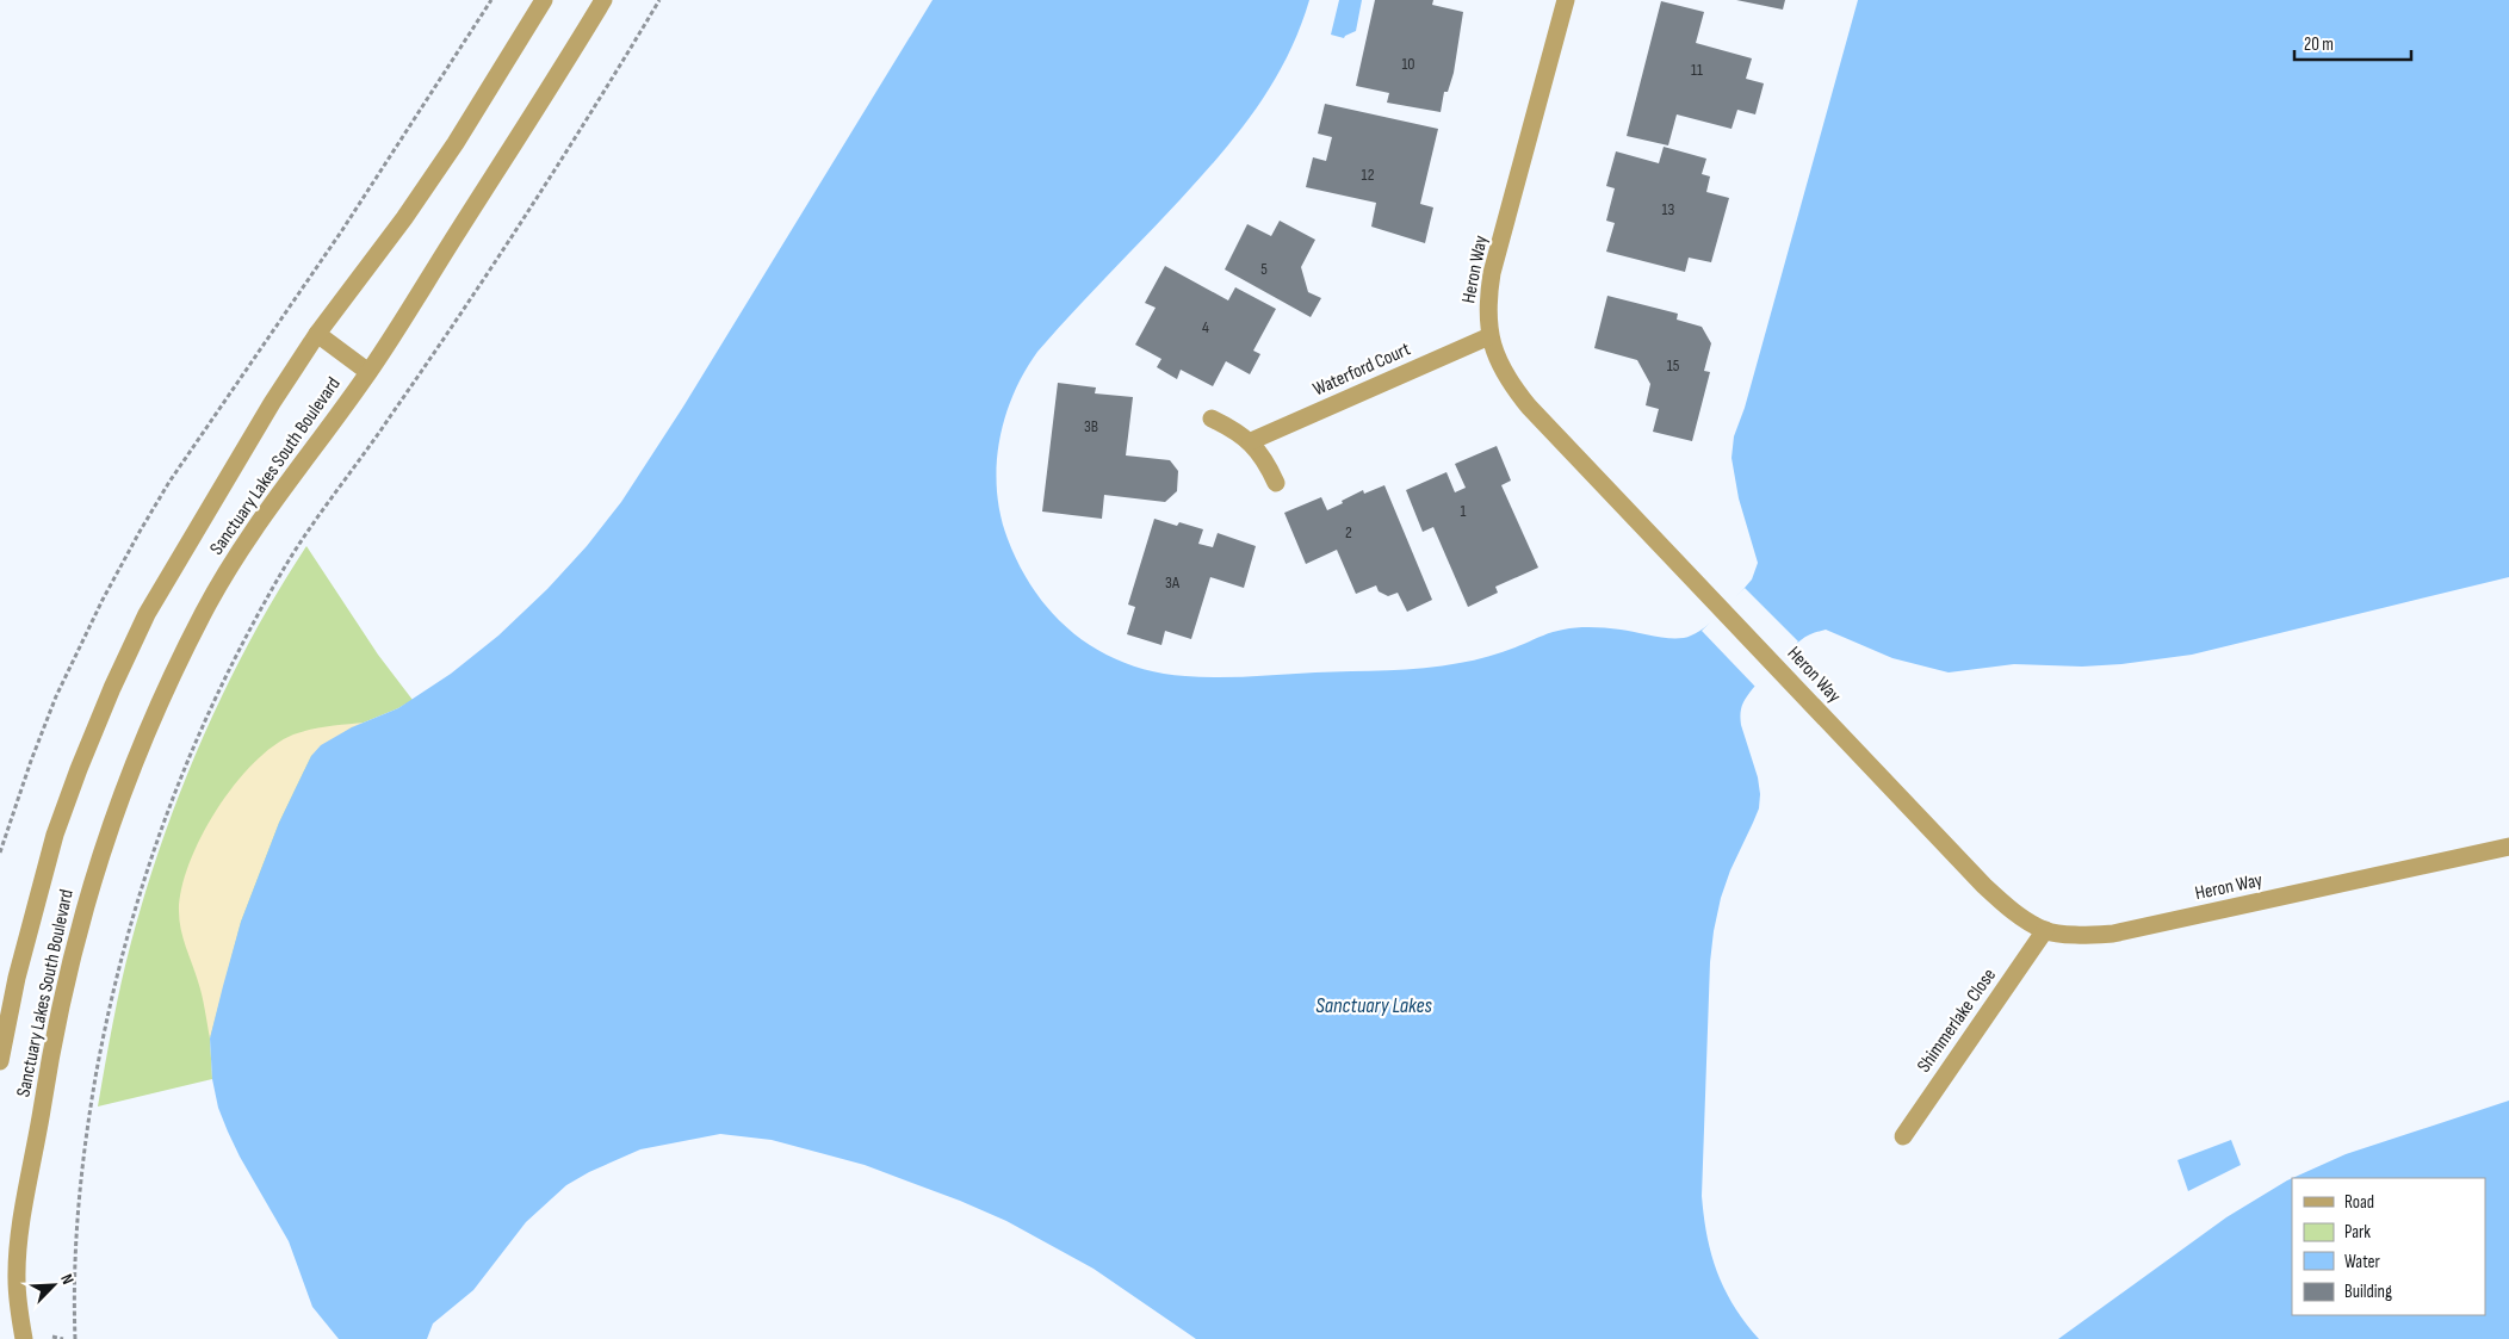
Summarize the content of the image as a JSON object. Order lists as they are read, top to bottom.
{
  "streets": {
    "street": [
      "Heron Way",
      "Waterford Court",
      "Sanctuary Lakes South Boulevard",
      "Shimmerlake Close"
    ]
  },
  "crossings": [
    ["Heron Way", "Waterford Court"],
    ["Heron Way", "Shimmerlake Close"]
  ],
  "water": ["Sanctuary Lakes"],
  "house_numbers": [
    "10",
    "11",
    "12",
    "13",
    "5",
    "4",
    "15",
    "3B",
    "1",
    "2",
    "3A"
  ],
  "legend": [
    "Road",
    "Park",
    "Water",
    "Building"
  ],
  "scale_bar": "20 m",
  "north": "top right"
}
